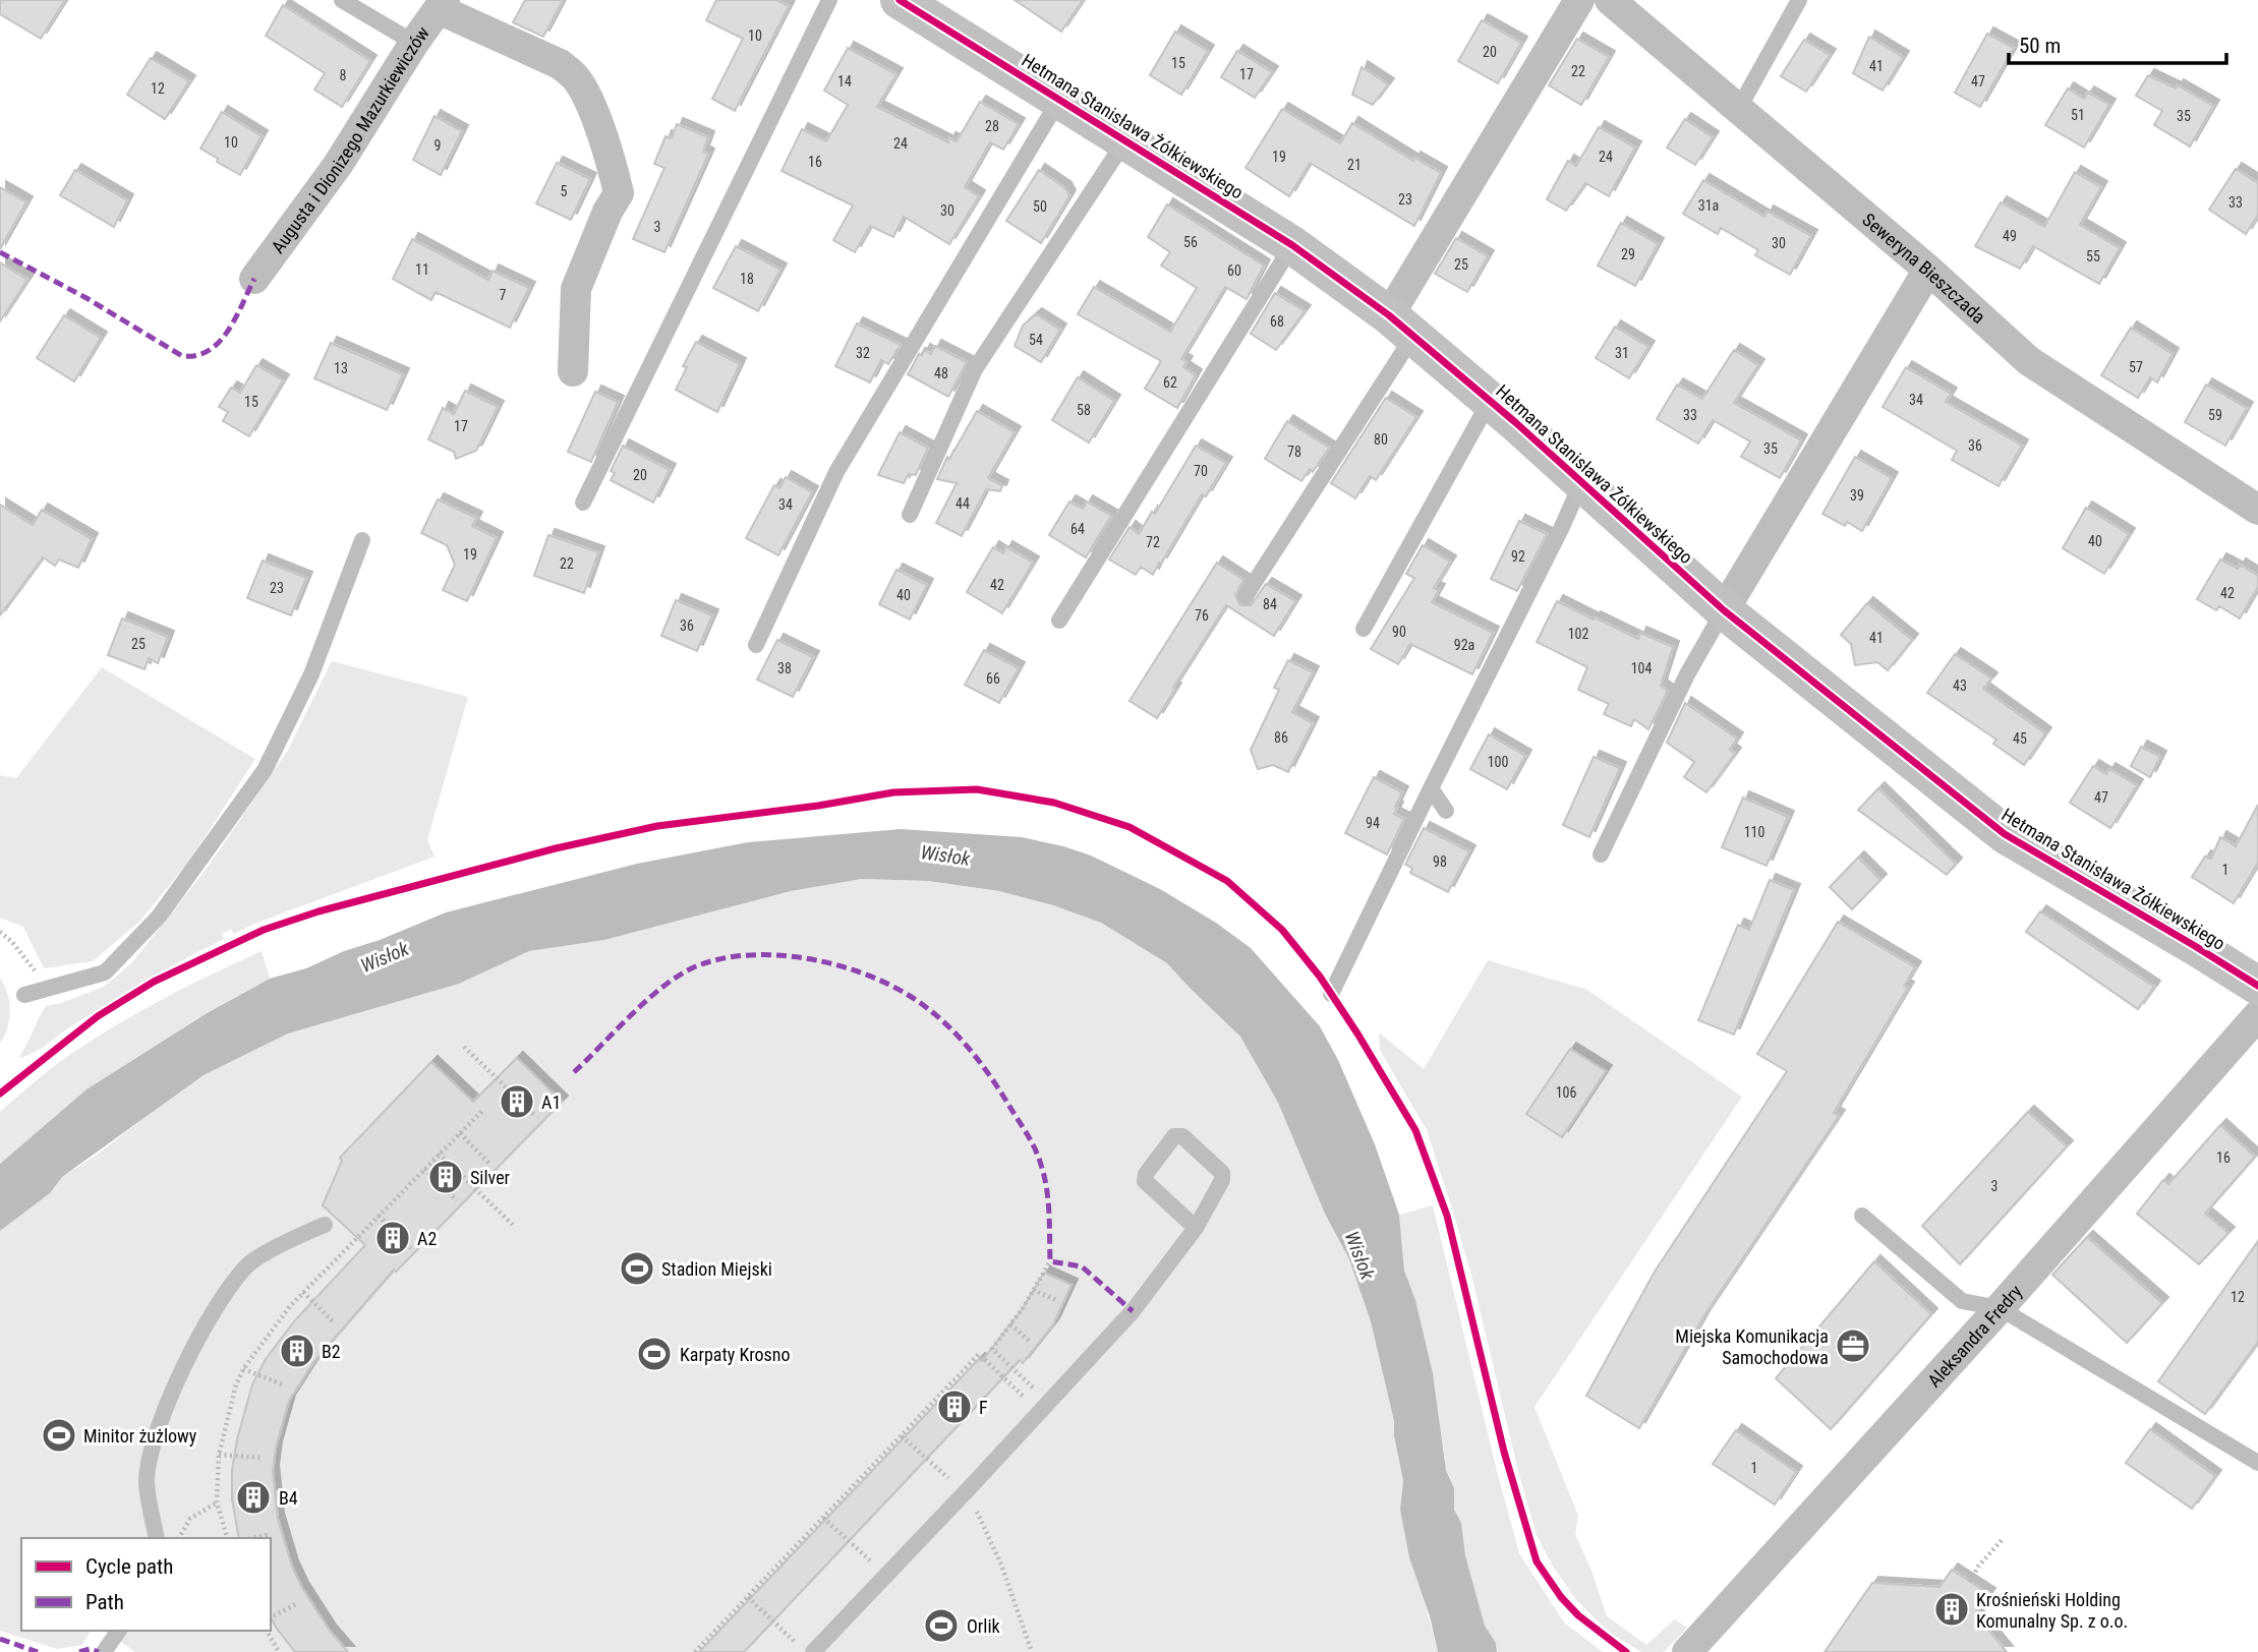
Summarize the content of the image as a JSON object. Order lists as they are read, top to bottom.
{
  "streets": {
    "street": [
      "Hetmana Stanisława Żółkiewskiego",
      "Augusta i Dionizego Mazurkiewiczów",
      "Seweryna Bieszczada",
      "Aleksandra Fredry"
    ]
  },
  "water": ["Wisłok"],
  "places": {
    "building": [
      "A1",
      "Silver",
      "A2",
      "B2",
      "F",
      "B4",
      "Krośnieński Holding Komunalny Sp. z o.o."
    ],
    "sports": [
      "Stadion Miejski",
      "Karpaty Krosno",
      "Minitor żużlowy",
      "Orlik"
    ],
    "office": ["Miejska Komunikacja Samochodowa"]
  },
  "house_numbers": [
    "10",
    "20",
    "15",
    "41",
    "22",
    "17",
    "8",
    "14",
    "47",
    "12",
    "51",
    "35",
    "28",
    "10",
    "24",
    "9",
    "19",
    "24",
    "16",
    "21",
    "5",
    "23",
    "33",
    "31a",
    "50",
    "30",
    "3",
    "49",
    "56",
    "30",
    "29",
    "55",
    "25",
    "11",
    "60",
    "18",
    "7",
    "68",
    "54",
    "32",
    "31",
    "57",
    "13",
    "48",
    "62",
    "34",
    "15",
    "58",
    "33",
    "59",
    "17",
    "80",
    "36",
    "35",
    "78",
    "70",
    "20",
    "39",
    "44",
    "34",
    "64",
    "40",
    "72",
    "19",
    "92",
    "22",
    "42",
    "23",
    "42",
    "40",
    "84",
    "76",
    "36",
    "90",
    "102",
    "41",
    "25",
    "92a",
    "38",
    "104",
    "66",
    "43",
    "86",
    "45",
    "100",
    "47",
    "94",
    "110",
    "98",
    "1",
    "106",
    "16",
    "3",
    "12",
    "1"
  ],
  "legend": ["Cycle path", "Path"],
  "scale_bar": "50 m"
}
